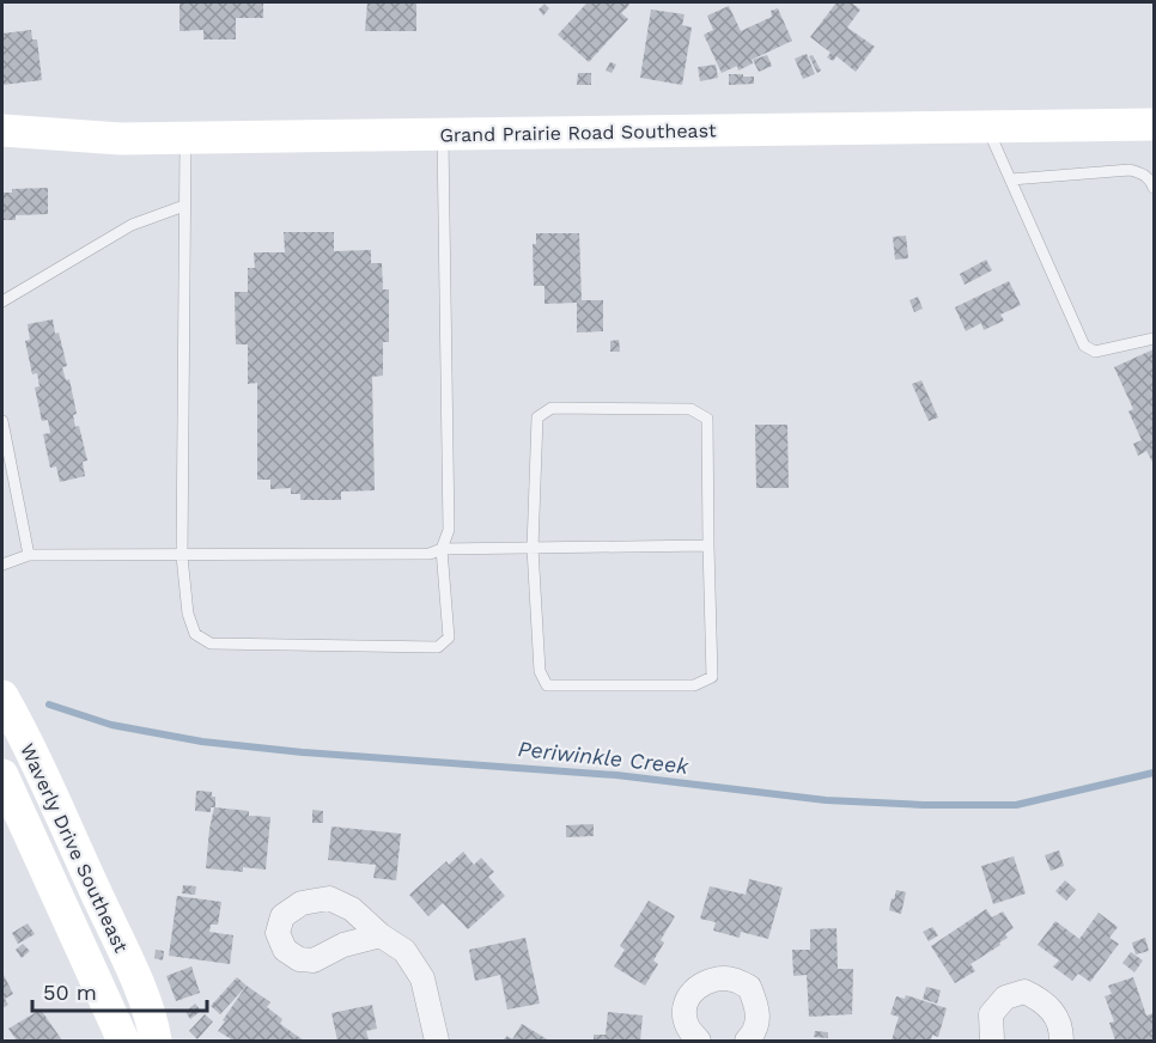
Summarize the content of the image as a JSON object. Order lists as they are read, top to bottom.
{
  "streets": {
    "main road": ["Grand Prairie Road Southeast", "Waverly Drive Southeast"]
  },
  "water": ["Periwinkle Creek"],
  "scale_bar": "50 m"
}
